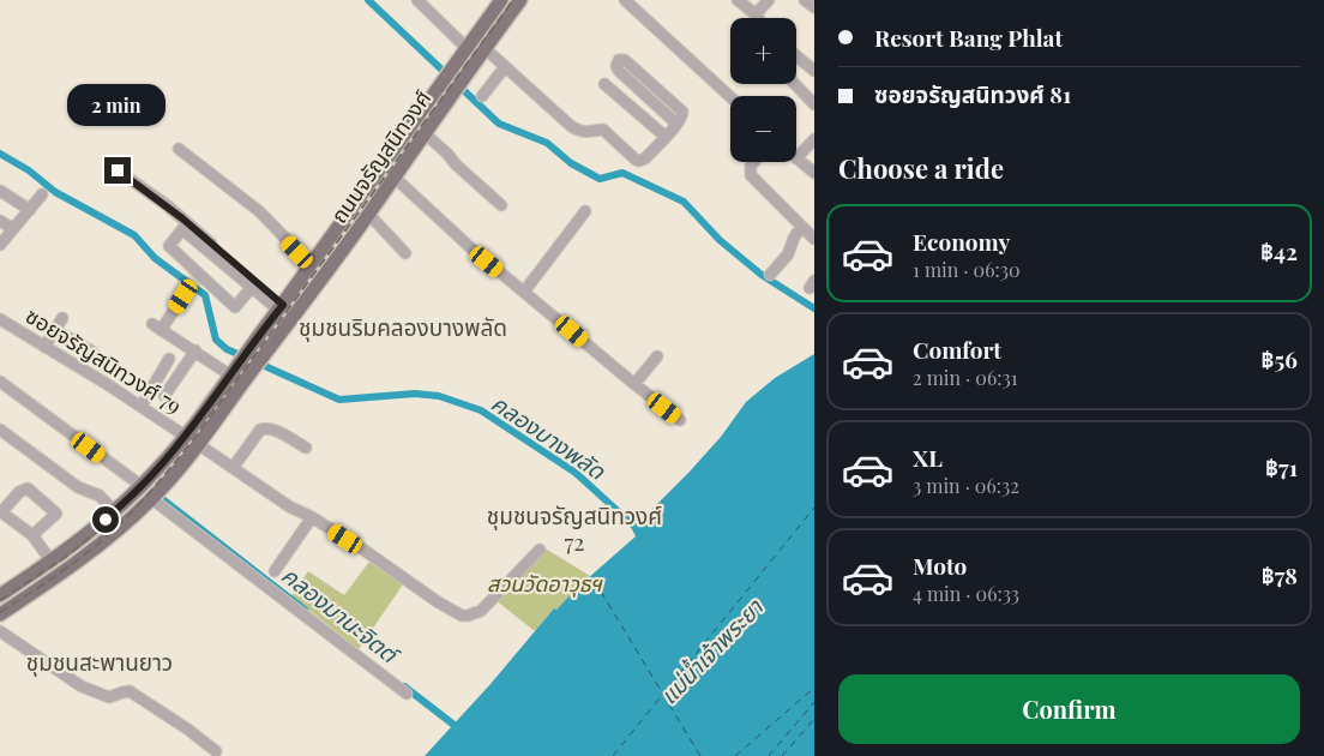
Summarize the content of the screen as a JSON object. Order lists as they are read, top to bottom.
{
  "streets": {
    "main road": ["ถนนจรัญสนิทวงศ์"],
    "street": ["ซอยจรัญสนิทวงศ์ 79"]
  },
  "crossings": [
    ["ถนนจรัญสนิทวงศ์", "ซอยจรัญสนิทวงศ์ 79"]
  ],
  "districts": ["ชุมชนริมคลองบางพลัด", "ชุมชนจรัญสนิทวงศ์ 72", "ชุมชนสะพานยาว"],
  "water": ["คลองบางพลัด", "คลองมานะจิตต์", "แม่น้ำเจ้าพระยา"],
  "parks": ["สวนวัดอาวุธฯ"],
  "page": {
    "banner": ["Resort Bang Phlat", "ซอยจรัญสนิทวงศ์ 81"],
    "map_buttons": ["+", "−"],
    "bubble": "2 min",
    "heading": "Choose a ride",
    "list": [
      {
        "name": "Economy",
        "note": "1 min · 06:30",
        "value": "฿42"
      },
      {
        "name": "Comfort",
        "note": "2 min · 06:31",
        "value": "฿56"
      },
      {
        "name": "XL",
        "note": "3 min · 06:32",
        "value": "฿71"
      },
      {
        "name": "Moto",
        "note": "4 min · 06:33",
        "value": "฿78"
      }
    ],
    "buttons": "Confirm"
  }
}
